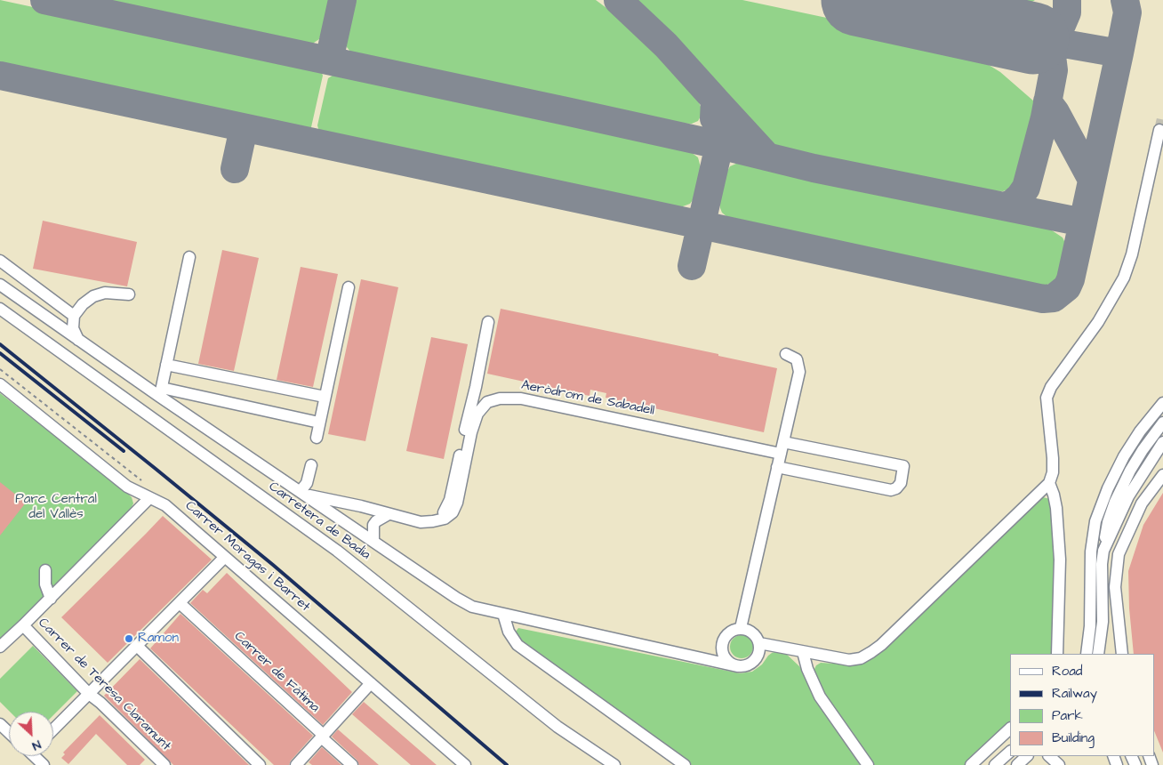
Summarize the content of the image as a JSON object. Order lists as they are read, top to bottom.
{
  "streets": {
    "street": [
      "Aeròdrom de Sabadell",
      "Carretera de Badia",
      "Carrer Moragas i Barret",
      "Carrer de Fàtima",
      "Carrer de Teresa Claramunt"
    ]
  },
  "parks": ["Parc Central del Vallès"],
  "places": ["Ramon"],
  "legend": [
    "Road",
    "Railway",
    "Park",
    "Building"
  ],
  "north": "bottom right"
}
